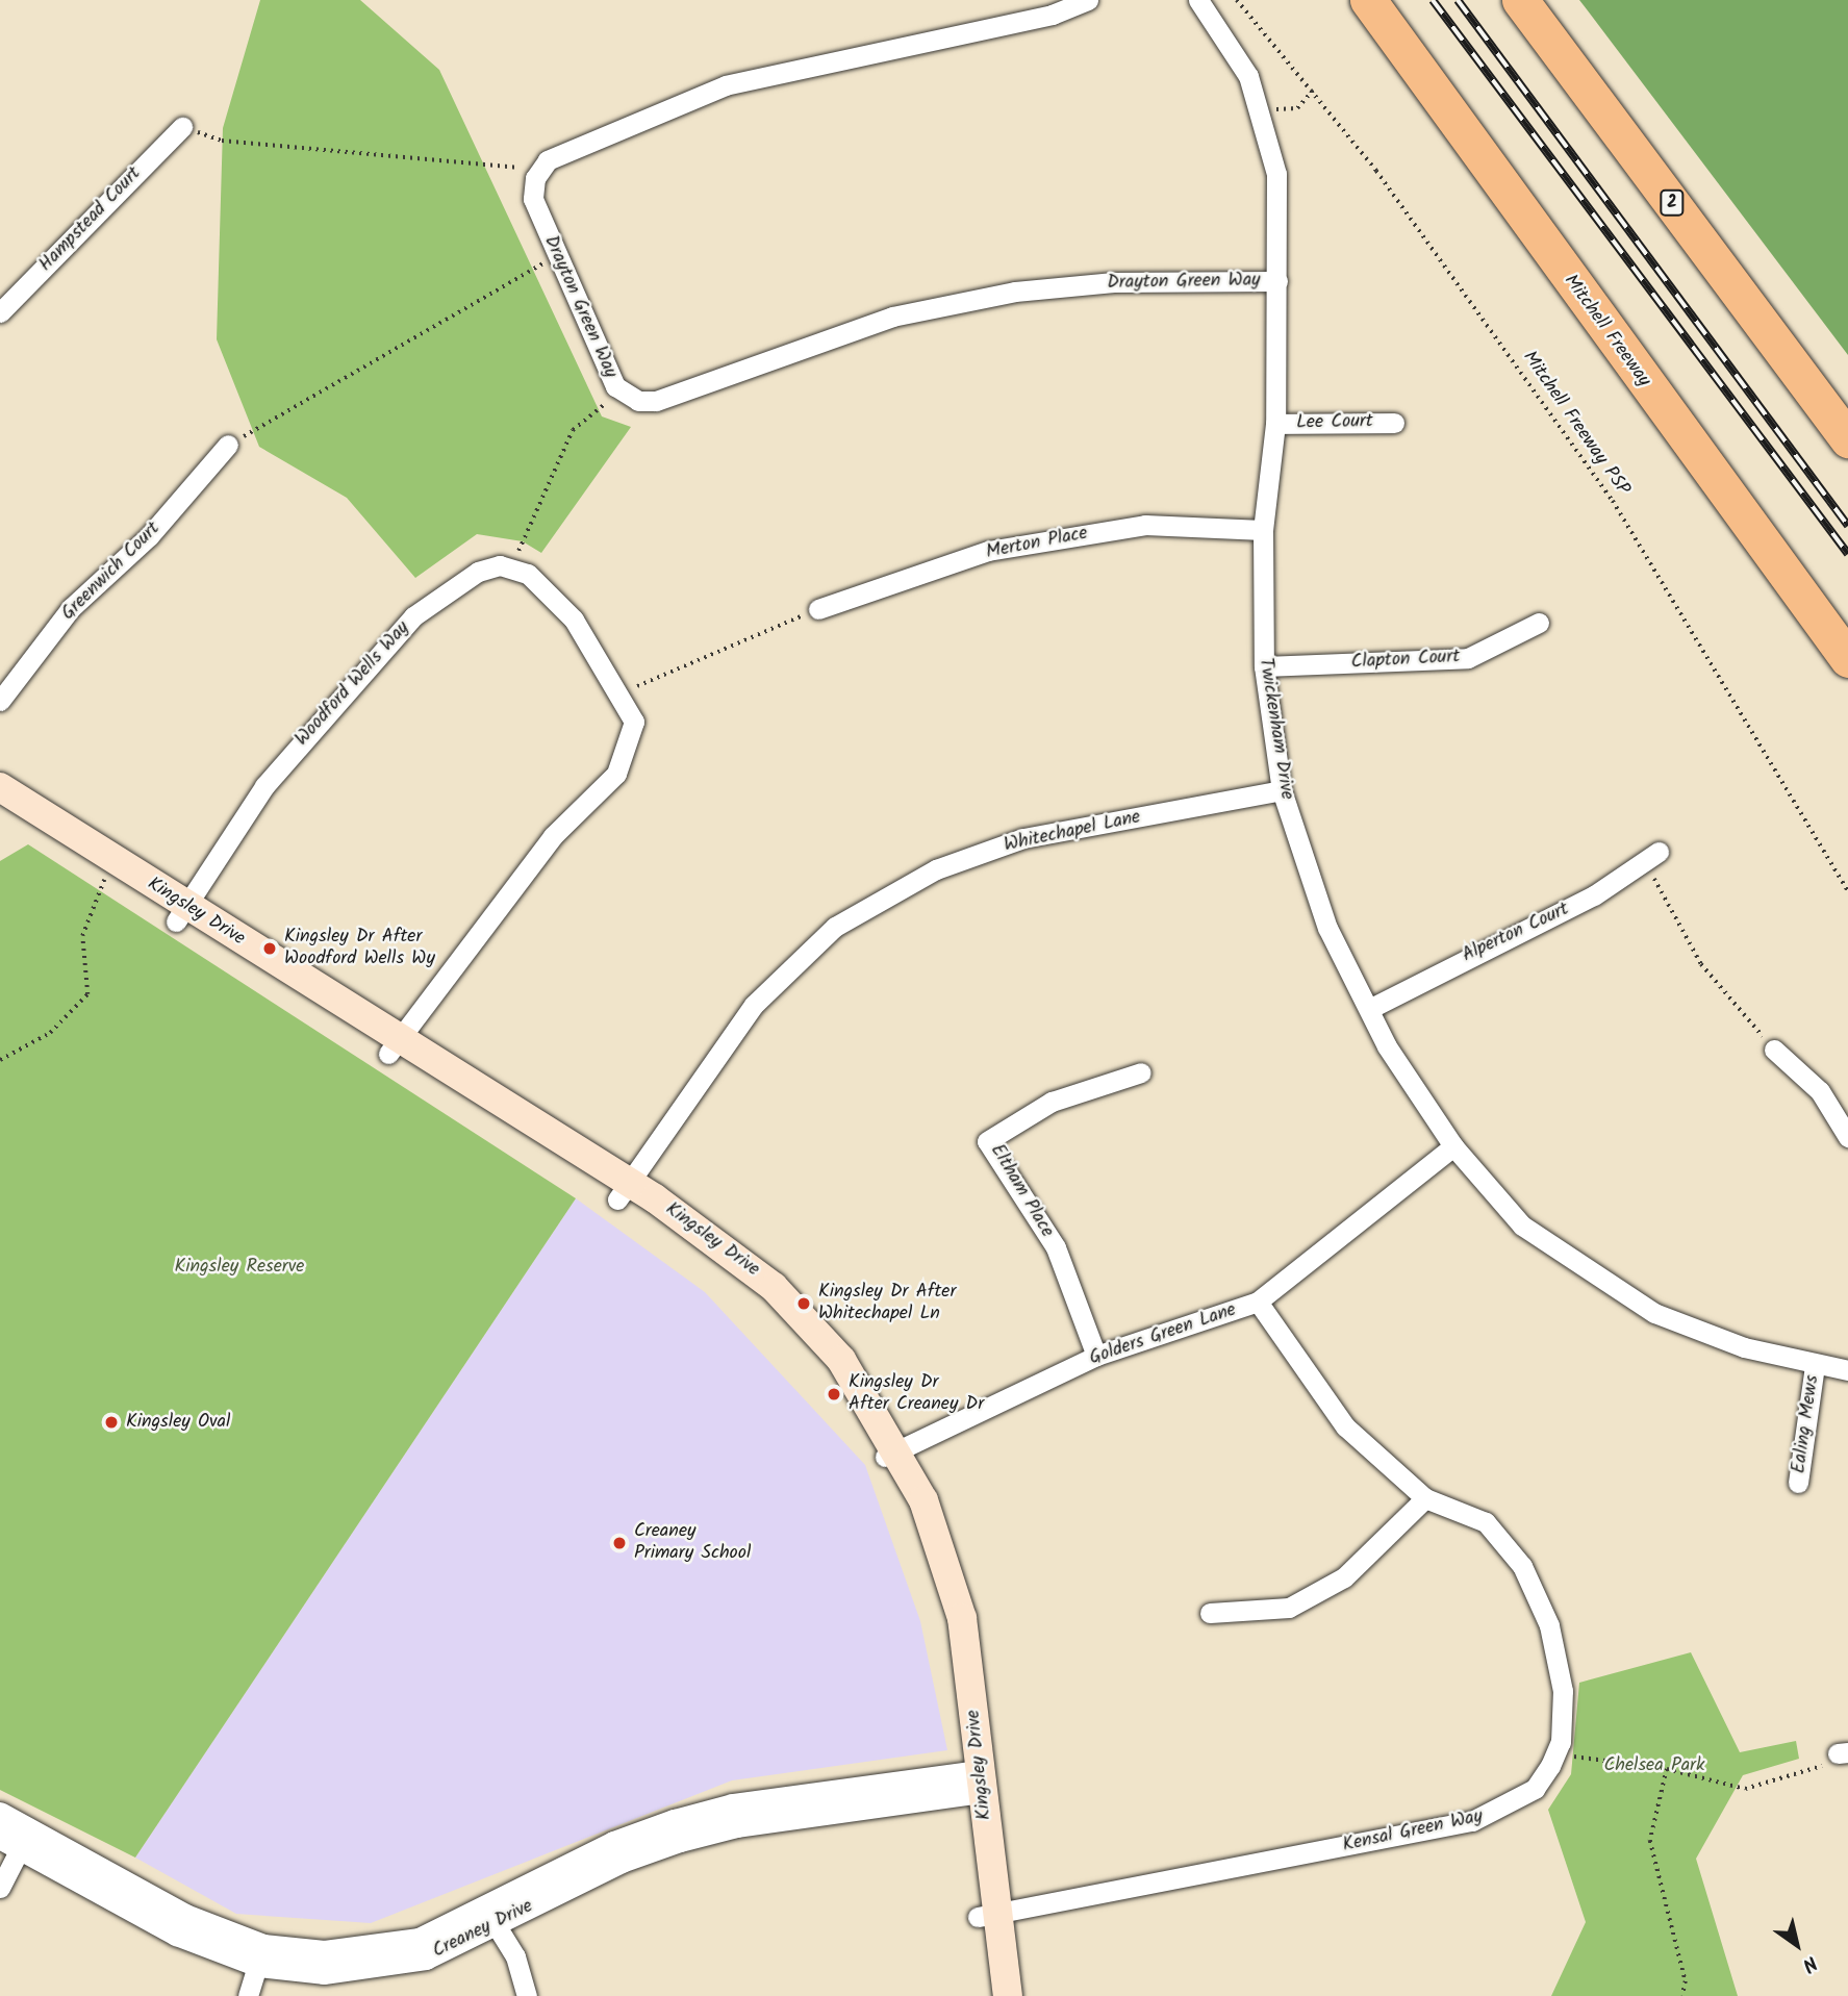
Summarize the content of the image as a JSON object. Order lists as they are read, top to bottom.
{
  "streets": {
    "highway": ["2", "Mitchell Freeway"],
    "main road": ["Kingsley Drive"],
    "street": [
      "Hampstead Court",
      "Drayton Green Way",
      "Lee Court",
      "Merton Place",
      "Greenwich Court",
      "Clapton Court",
      "Woodford Wells Way",
      "Twickenham Drive",
      "Whitechapel Lane",
      "Alperton Court",
      "Eltham Place",
      "Golders Green Lane",
      "Ealing Mews",
      "Kensal Green Way",
      "Creaney Drive"
    ],
    "path": ["Mitchell Freeway PSP"]
  },
  "crossings": [
    ["Drayton Green Way", "Twickenham Drive"],
    ["Lee Court", "Twickenham Drive"],
    ["Merton Place", "Twickenham Drive"],
    ["Clapton Court", "Twickenham Drive"],
    ["Woodford Wells Way", "Kingsley Drive"],
    ["Twickenham Drive", "Whitechapel Lane"],
    ["Twickenham Drive", "Alperton Court"],
    ["Twickenham Drive", "Golders Green Lane"],
    ["Twickenham Drive", "Ealing Mews"],
    ["Whitechapel Lane", "Kingsley Drive"],
    ["Kingsley Drive", "Golders Green Lane"],
    ["Kingsley Drive", "Kensal Green Way"],
    ["Kingsley Drive", "Creaney Drive"],
    ["Eltham Place", "Golders Green Lane"],
    ["Golders Green Lane", "Kensal Green Way"]
  ],
  "parks": ["Kingsley Reserve", "Chelsea Park"],
  "places": [
    "Kingsley Dr After Woodford Wells Wy",
    "Kingsley Dr After Whitechapel Ln",
    "Kingsley Dr After Creaney Dr",
    "Kingsley Oval",
    "Creaney Primary School"
  ],
  "north": "bottom right"
}
